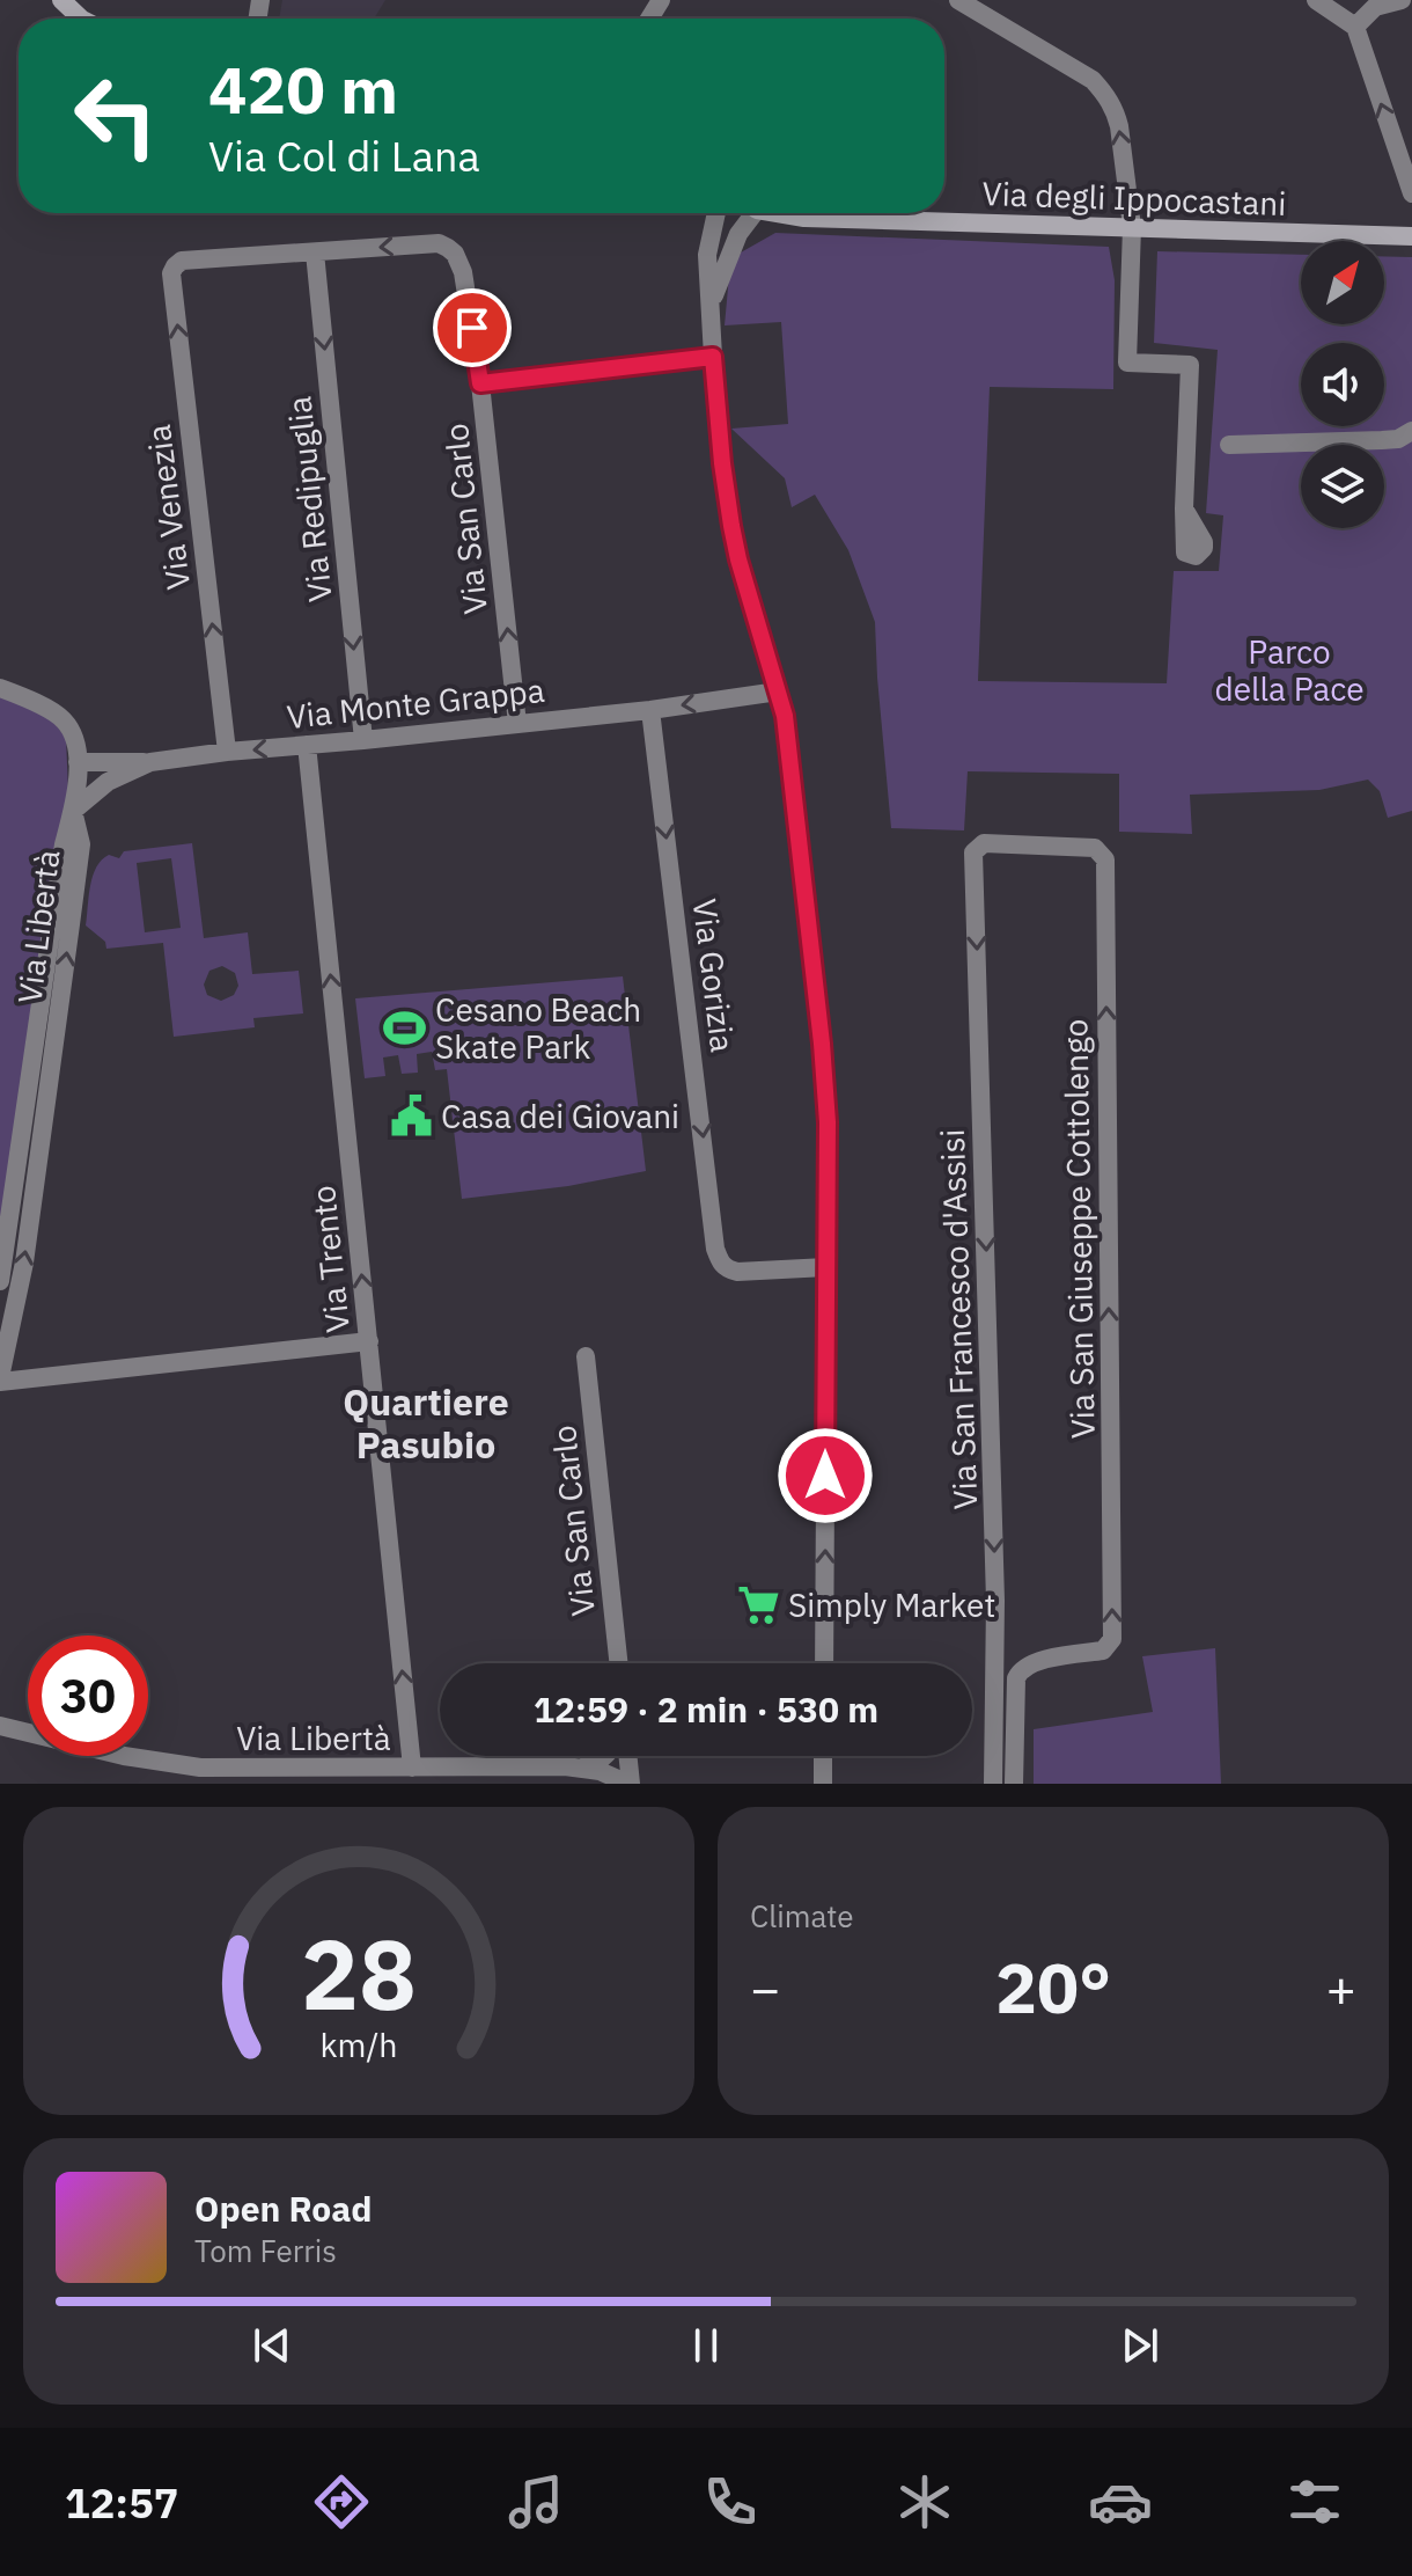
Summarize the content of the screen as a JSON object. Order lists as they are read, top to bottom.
{
  "streets": {
    "street": [
      "Via degli Ippocastani",
      "Via Redipuglia",
      "Via Venezia",
      "Via San Carlo",
      "Via Monte Grappa",
      "Via Libertà",
      "Via Gorizia",
      "Via San Giuseppe Cottolengo",
      "Via Trento",
      "Via San Francesco d'Assisi"
    ]
  },
  "crossings": [
    ["Via Redipuglia", "Via Venezia"],
    ["Via Redipuglia", "Via San Carlo"],
    ["Via Redipuglia", "Via Monte Grappa"],
    ["Via Venezia", "Via San Carlo"],
    ["Via Venezia", "Via Monte Grappa"],
    ["Via San Carlo", "Via Monte Grappa"],
    ["Via Monte Grappa", "Via Libertà"],
    ["Via Monte Grappa", "Via Gorizia"],
    ["Via Monte Grappa", "Via Trento"],
    ["Via Libertà", "Via Trento"],
    ["Via San Giuseppe Cottolengo", "Via San Francesco d'Assisi"]
  ],
  "one_way": [
    "Via Redipuglia",
    "Via Venezia",
    "Via San Carlo",
    "Via San Giuseppe Cottolengo",
    "Via Trento"
  ],
  "districts": ["Quartiere Pasubio"],
  "parks": ["Parco della Pace"],
  "places": {
    "sports": ["Cesano Beach Skate Park"],
    "public building": ["Casa dei Giovani"],
    "supermarket": ["Simply Market"]
  },
  "north": "top right",
  "page": {
    "turn": ["420 m", "Via Col di Lana"],
    "limit": "30",
    "trip": "12:59 · 2 min · 530 m",
    "tile": "Climate",
    "heat": ["−", "20°", "+"],
    "song": ["Open Road", "Tom Ferris"],
    "tabs": "12:57",
    "gauge": ["28", "km/h"]
  }
}
